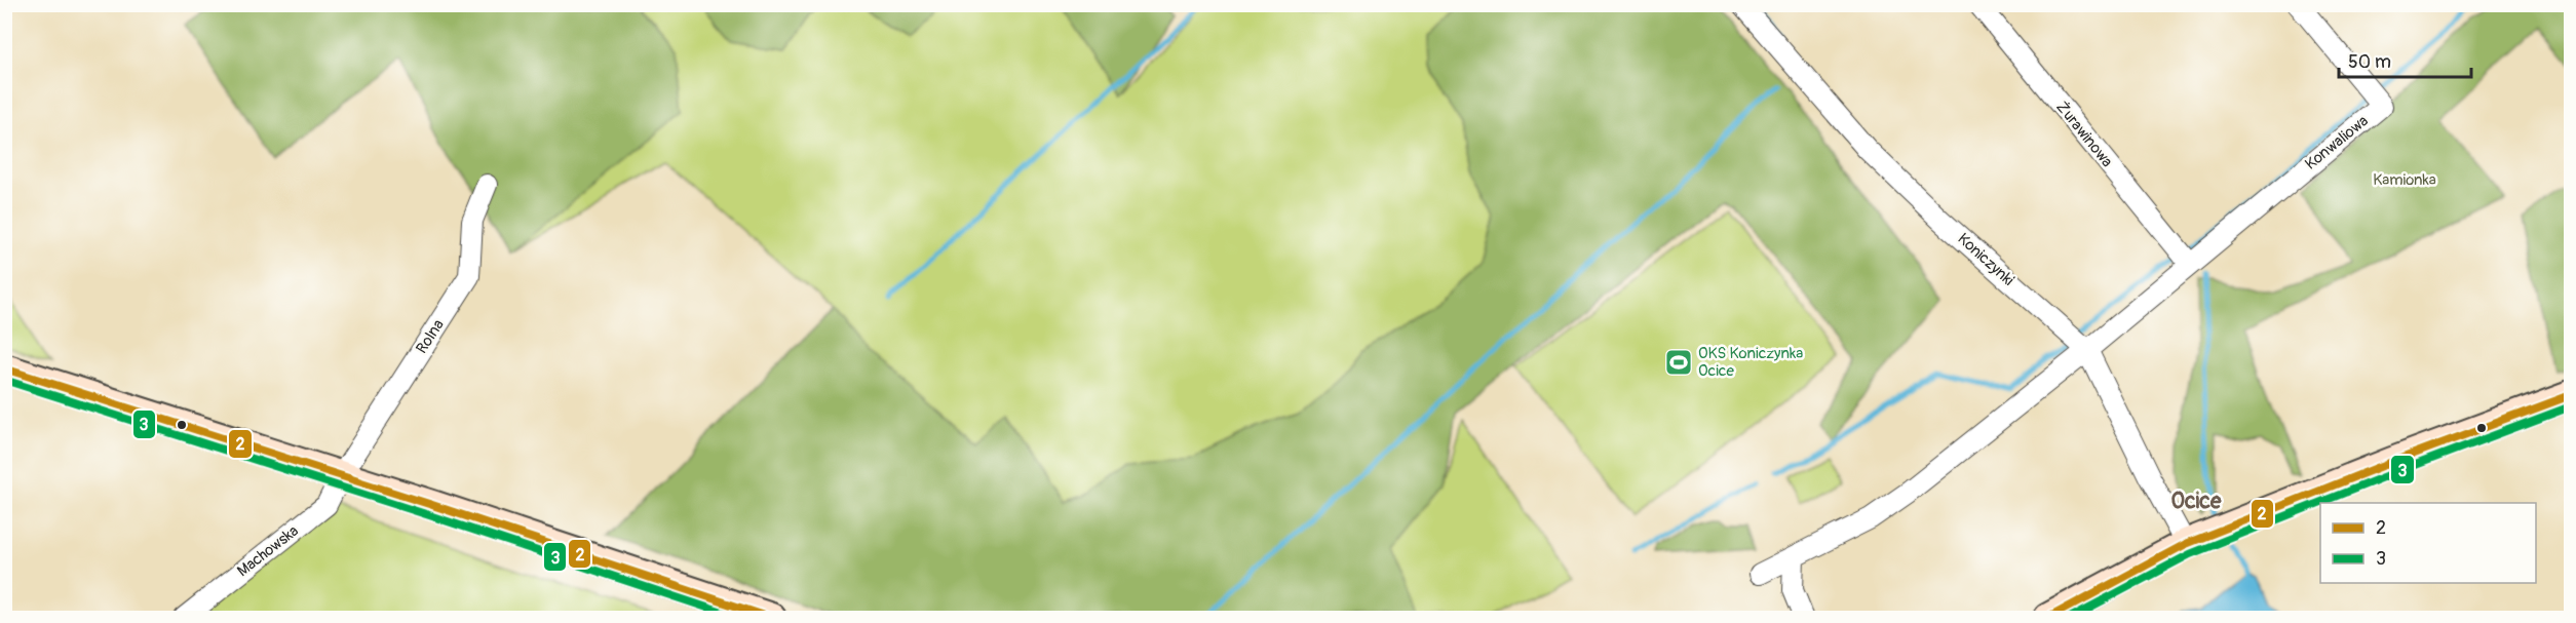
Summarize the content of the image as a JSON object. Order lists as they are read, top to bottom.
{
  "streets": {
    "street": [
      "Żurawinowa",
      "Konwaliowa",
      "Koniczynki",
      "Rolna",
      "Machowska"
    ]
  },
  "crossings": [
    ["Żurawinowa", "Konwaliowa"],
    ["Rolna", "Machowska"]
  ],
  "districts": ["Ocice"],
  "parks": ["Kamionka"],
  "places": {
    "sports": ["OKS Koniczynka Ocice"]
  },
  "lines": ["transit line 2", "transit line 3"],
  "legend": ["2", "3"],
  "scale_bar": "50 m"
}
